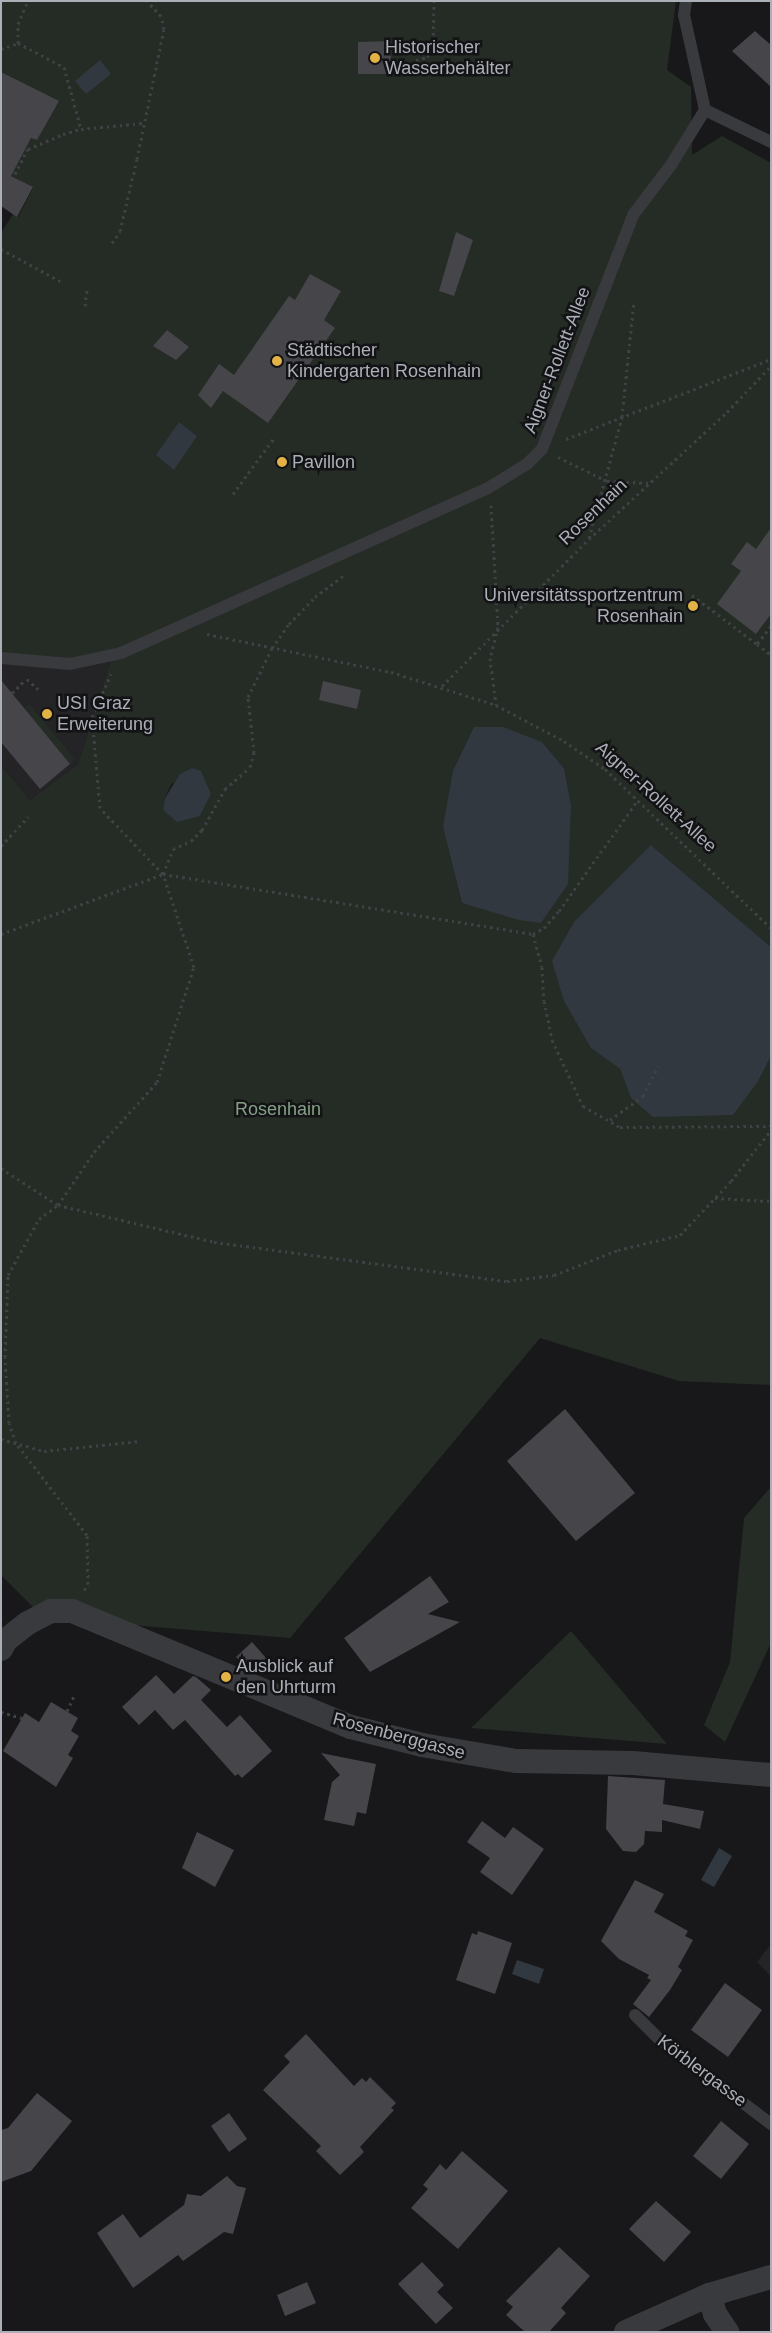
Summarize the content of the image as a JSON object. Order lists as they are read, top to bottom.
{
  "streets": {
    "street": ["Rosenberggasse"],
    "lane": ["Aigner-Rollett-Allee", "Körblergasse"],
    "path": ["Rosenhain"]
  },
  "crossings": [
    ["Aigner-Rollett-Allee", "Rosenhain"]
  ],
  "parks": ["Rosenhain"],
  "places": [
    "Historischer Wasserbehälter",
    "Städtischer Kindergarten Rosenhain",
    "Pavillon",
    "Universitätssportzentrum Rosenhain",
    "USI Graz Erweiterung",
    "Ausblick auf den Uhrturm"
  ]
}
